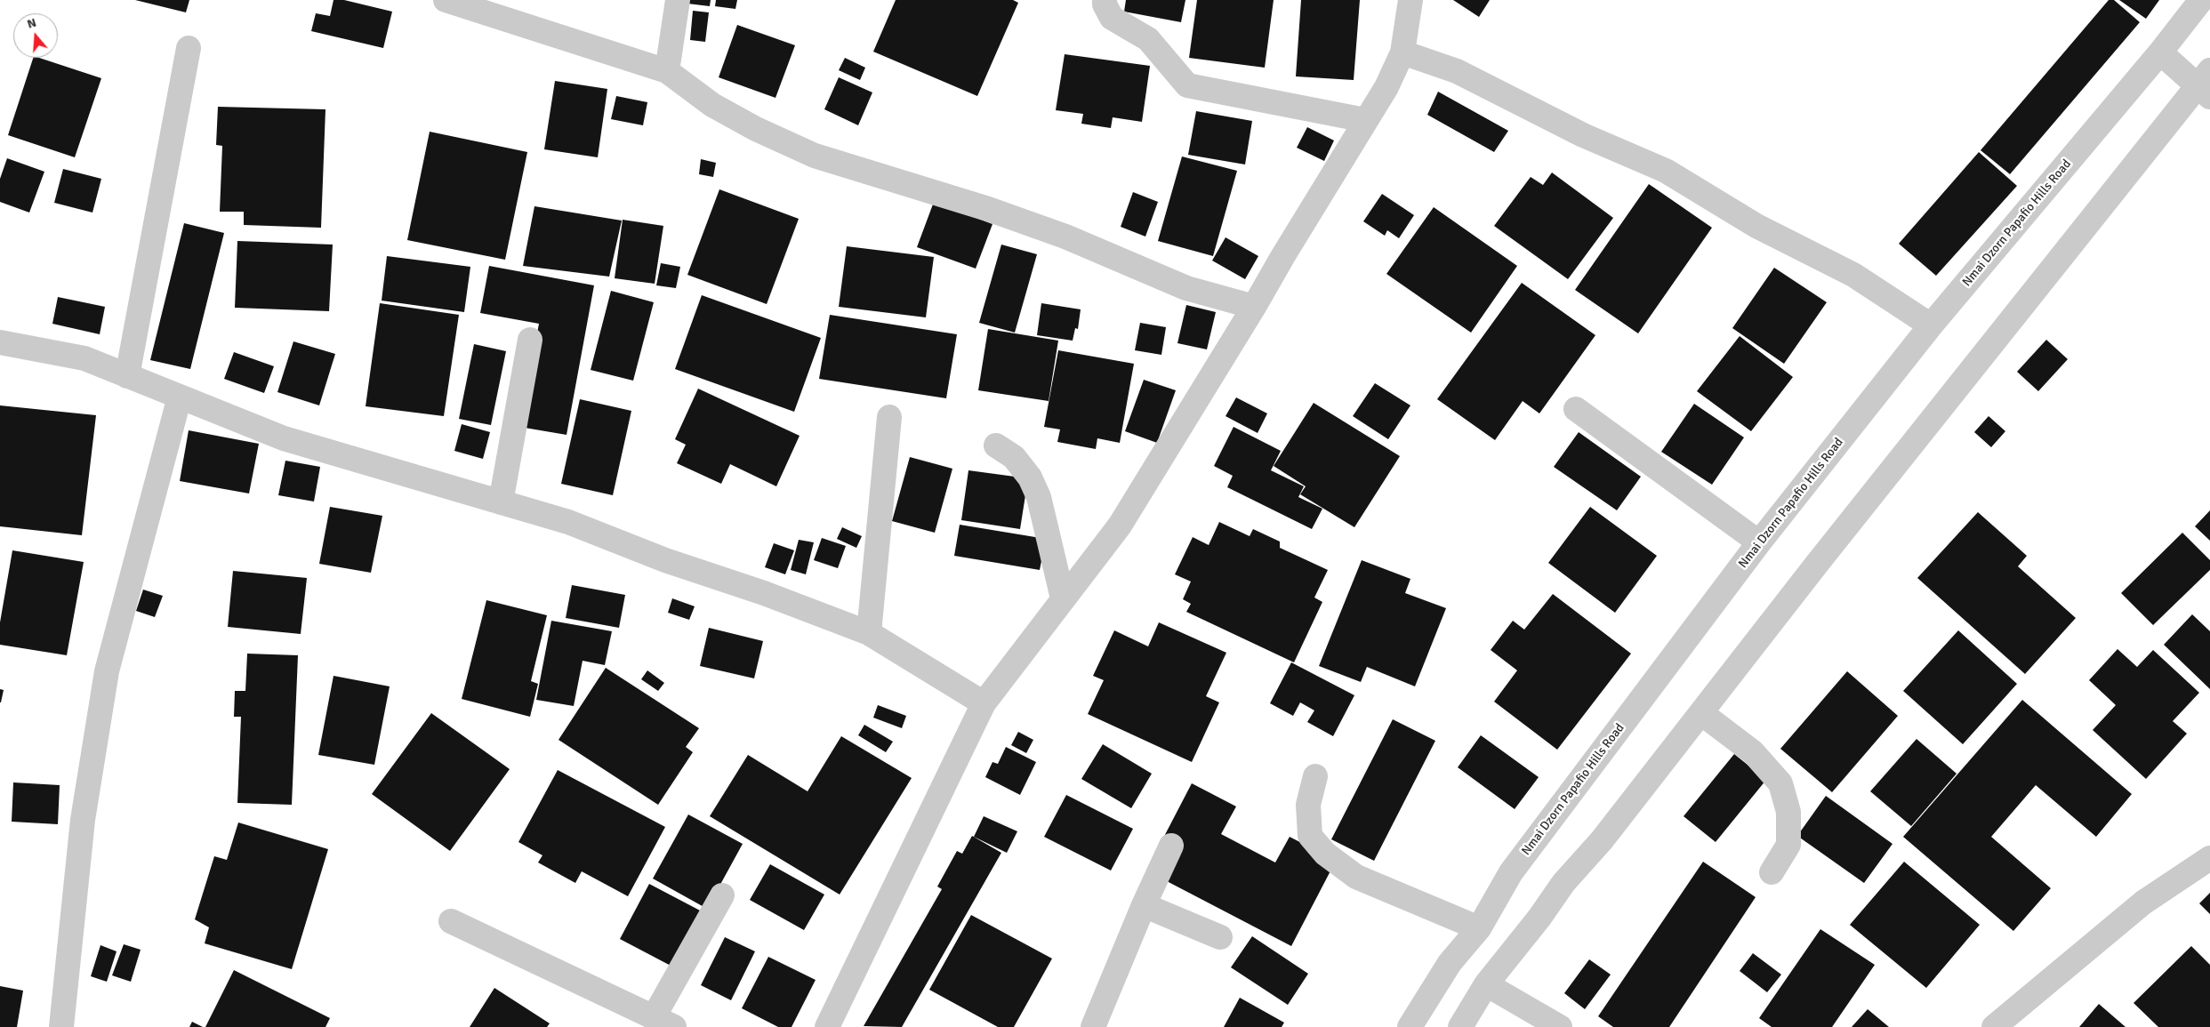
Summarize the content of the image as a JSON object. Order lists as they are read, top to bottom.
{
  "streets": {
    "street": ["Nmai Dzorn Papafio Hills Road"]
  },
  "north": "top"
}
